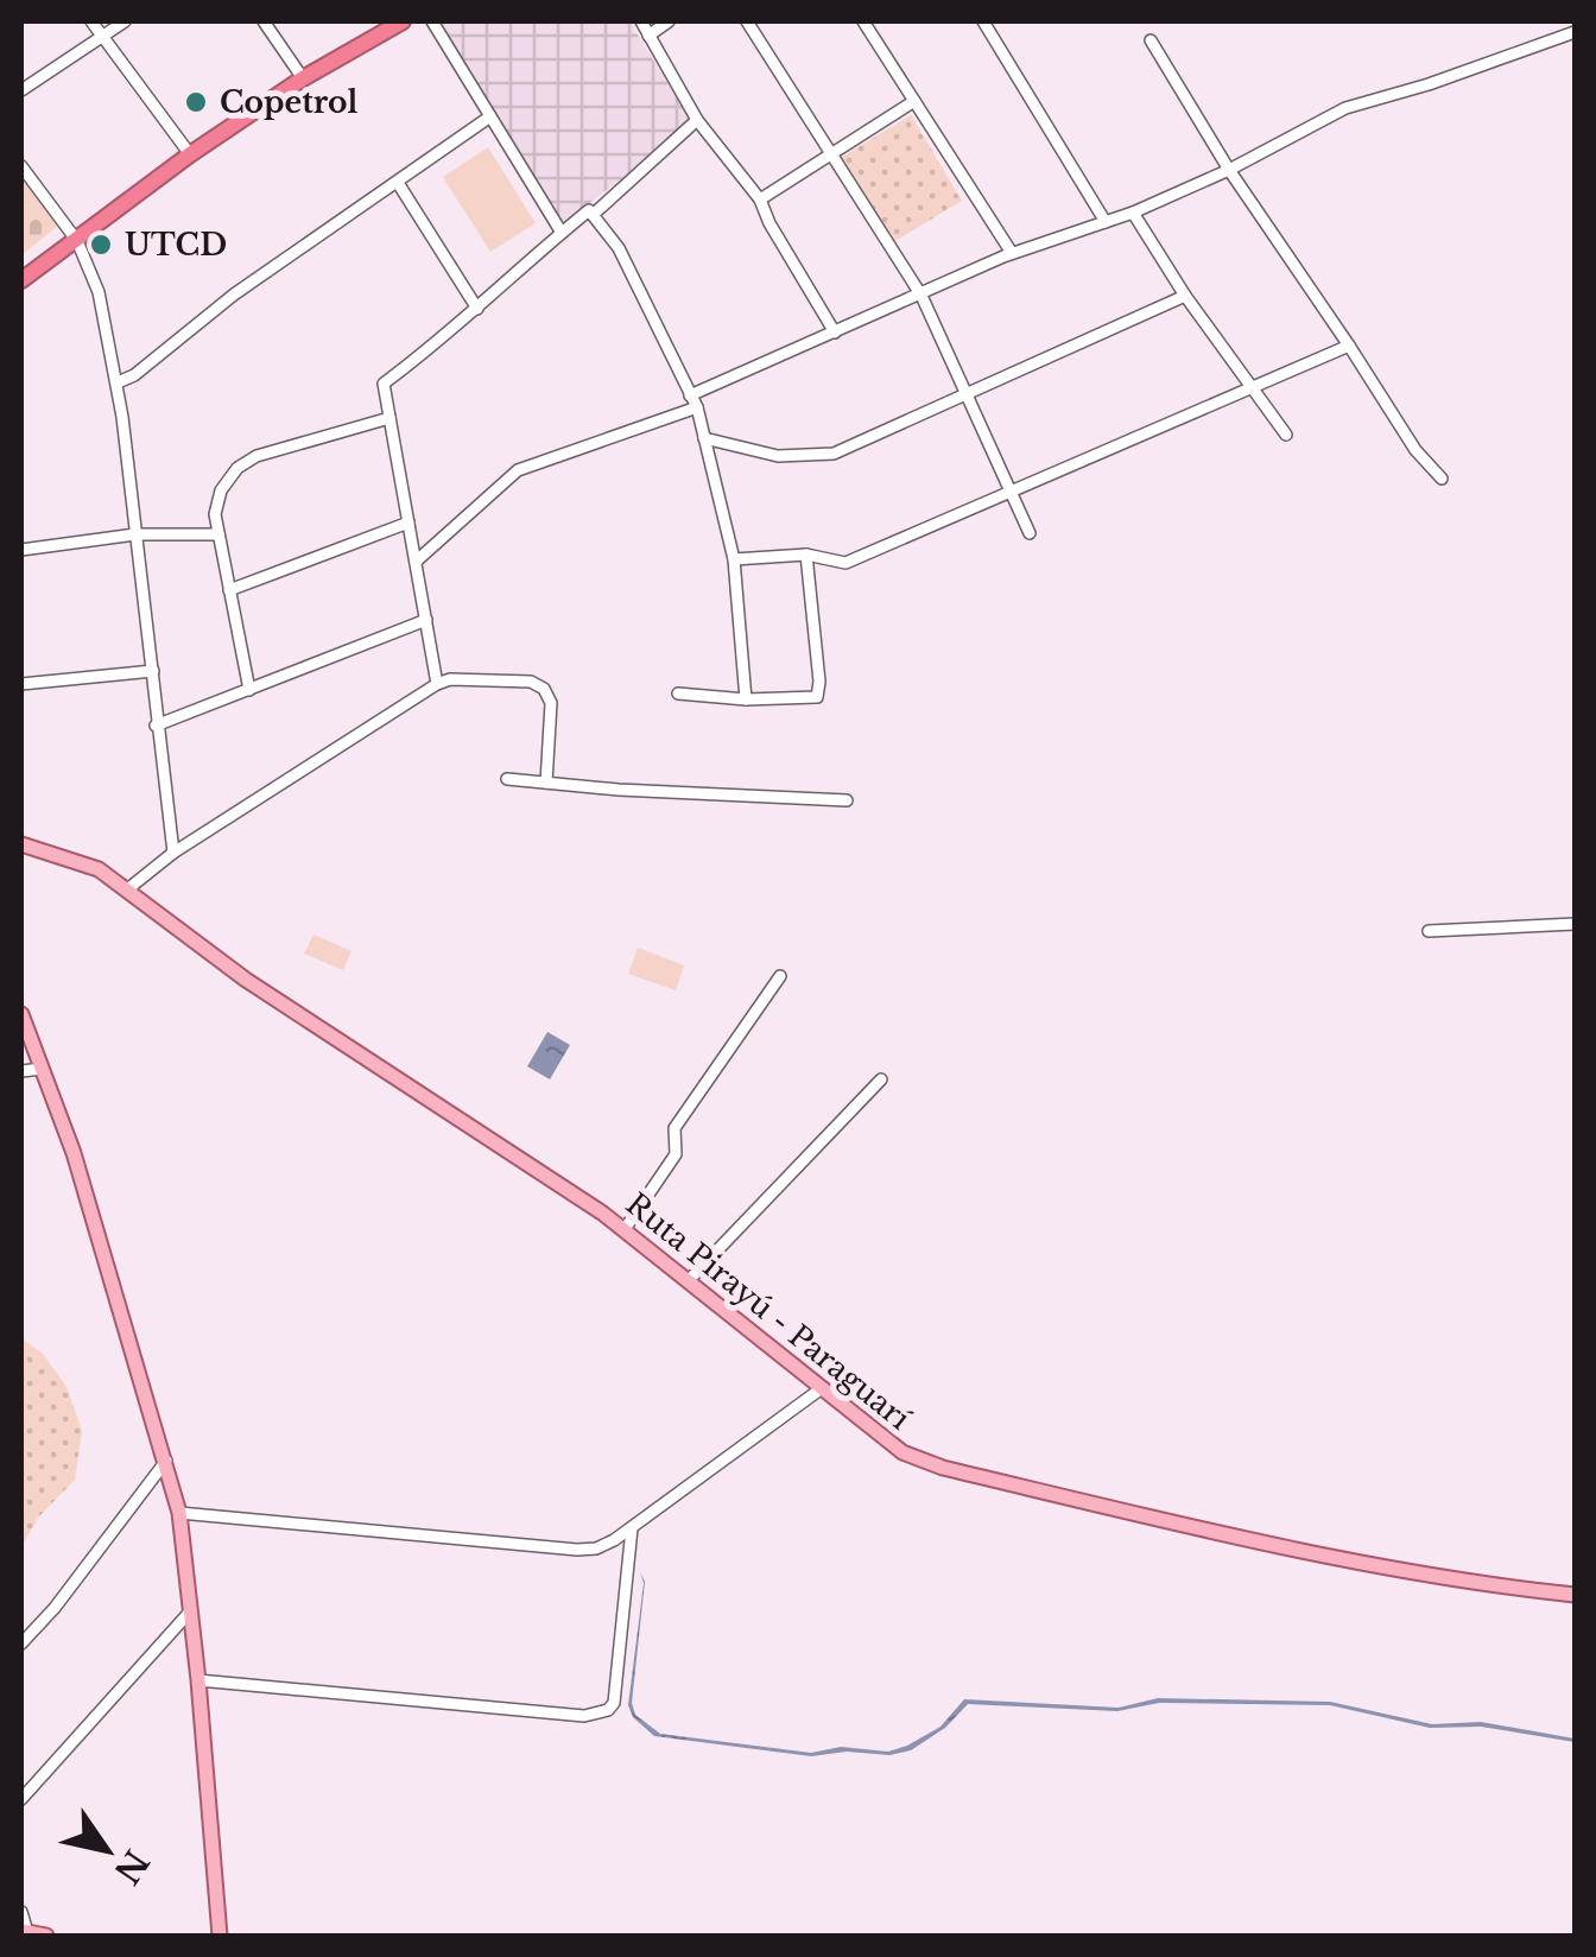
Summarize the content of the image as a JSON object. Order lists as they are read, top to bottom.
{
  "streets": {
    "main road": ["Ruta Pirayú - Paraguarí"]
  },
  "places": ["Copetrol", "UTCD"],
  "north": "bottom right"
}
